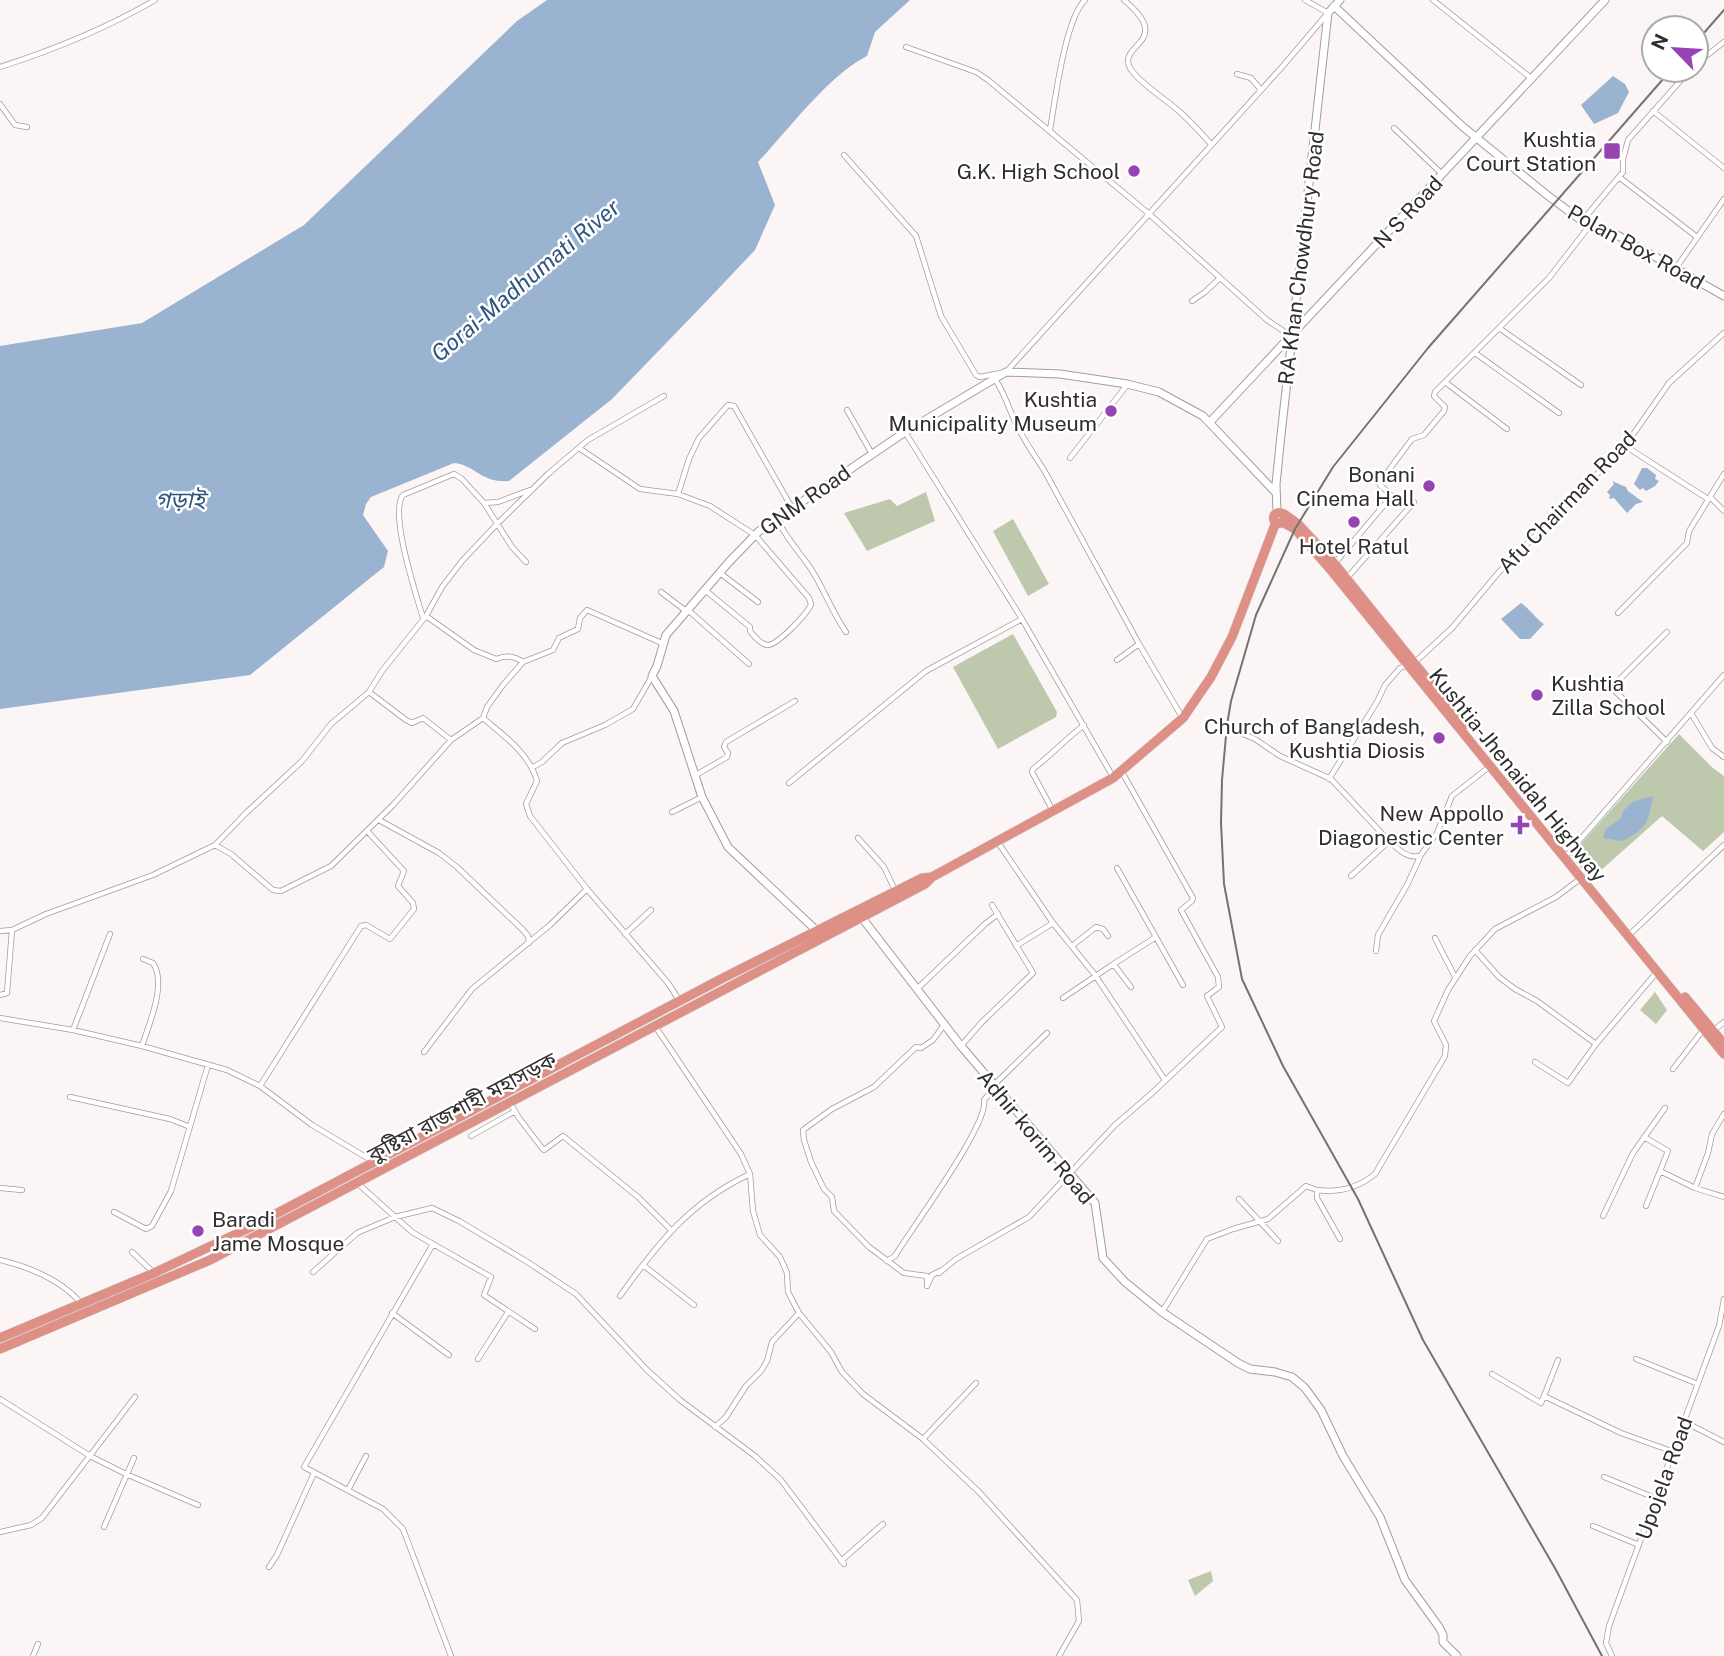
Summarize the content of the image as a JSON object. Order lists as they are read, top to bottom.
{
  "streets": {
    "highway": ["Kushtia-Jhenaidah Highway", "কুষ্টিয়া রাজশাহী মহাসড়ক"],
    "main road": [
      "N S Road",
      "Polan Box Road",
      "RA Khan Chowdhury Road",
      "GNM Road",
      "Adhir korim Road"
    ],
    "street": ["Afu Chairman Road", "Upojela Road"]
  },
  "crossings": [
    ["N S Road", "Polan Box Road"],
    ["N S Road", "RA Khan Chowdhury Road"],
    ["Polan Box Road", "RA Khan Chowdhury Road"],
    ["RA Khan Chowdhury Road", "Kushtia-Jhenaidah Highway"],
    ["RA Khan Chowdhury Road", "কুষ্টিয়া রাজশাহী মহাসড়ক"],
    ["Afu Chairman Road", "Kushtia-Jhenaidah Highway"],
    ["Kushtia-Jhenaidah Highway", "কুষ্টিয়া রাজশাহী মহাসড়ক"],
    ["কুষ্টিয়া রাজশাহী মহাসড়ক", "Adhir korim Road"]
  ],
  "water": ["Gorai-Madhumati River", "গড়াই"],
  "places": {
    "transit": ["Kushtia Court Station"],
    "other": [
      "G.K. High School",
      "Kushtia Municipality Museum",
      "Bonani Cinema Hall",
      "Hotel Ratul",
      "Kushtia Zilla School",
      "Church of Bangladesh, Kushtia Diosis",
      "Baradi Jame Mosque"
    ],
    "health": ["New Appollo Diagonestic Center"]
  },
  "north": "top left"
}
